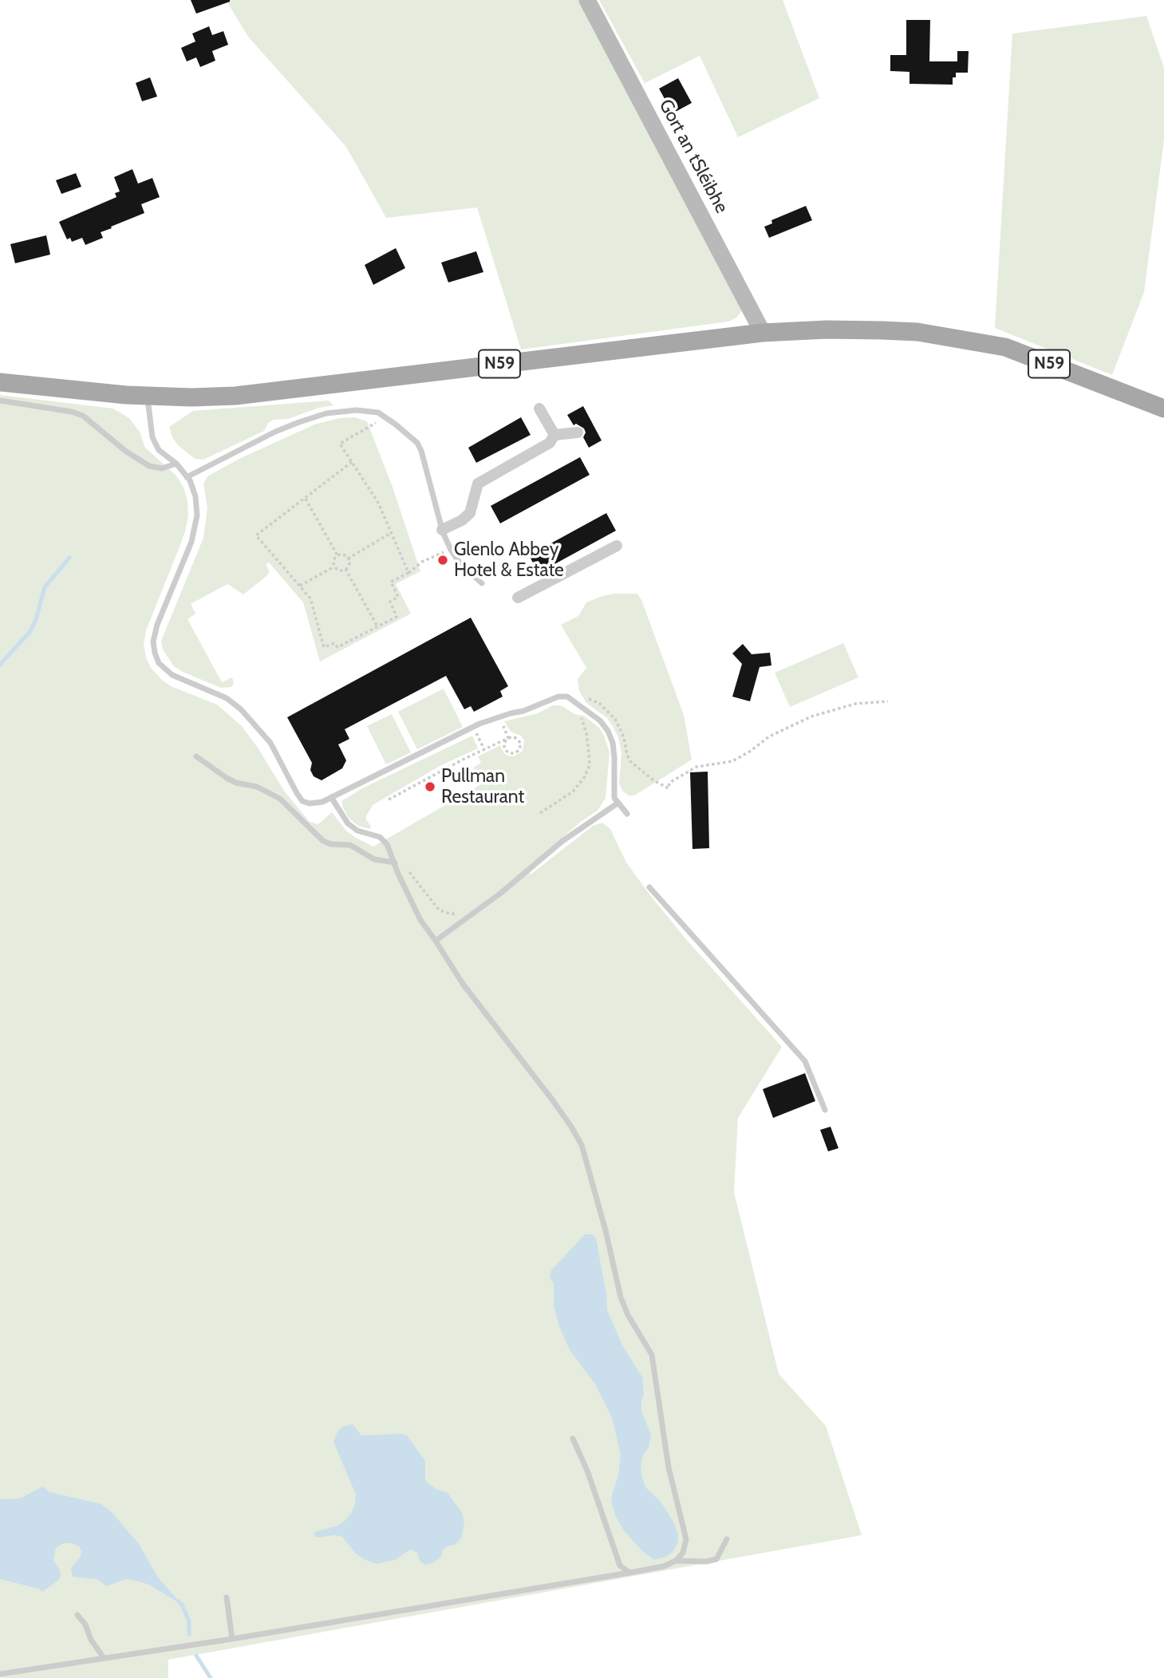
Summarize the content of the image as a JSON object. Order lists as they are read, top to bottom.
{
  "streets": {
    "main road": ["N59"],
    "street": ["Gort an tSléibhe"]
  },
  "crossings": [
    ["Gort an tSléibhe", "N59"]
  ],
  "places": ["Glenlo Abbey Hotel & Estate", "Pullman Restaurant"]
}
